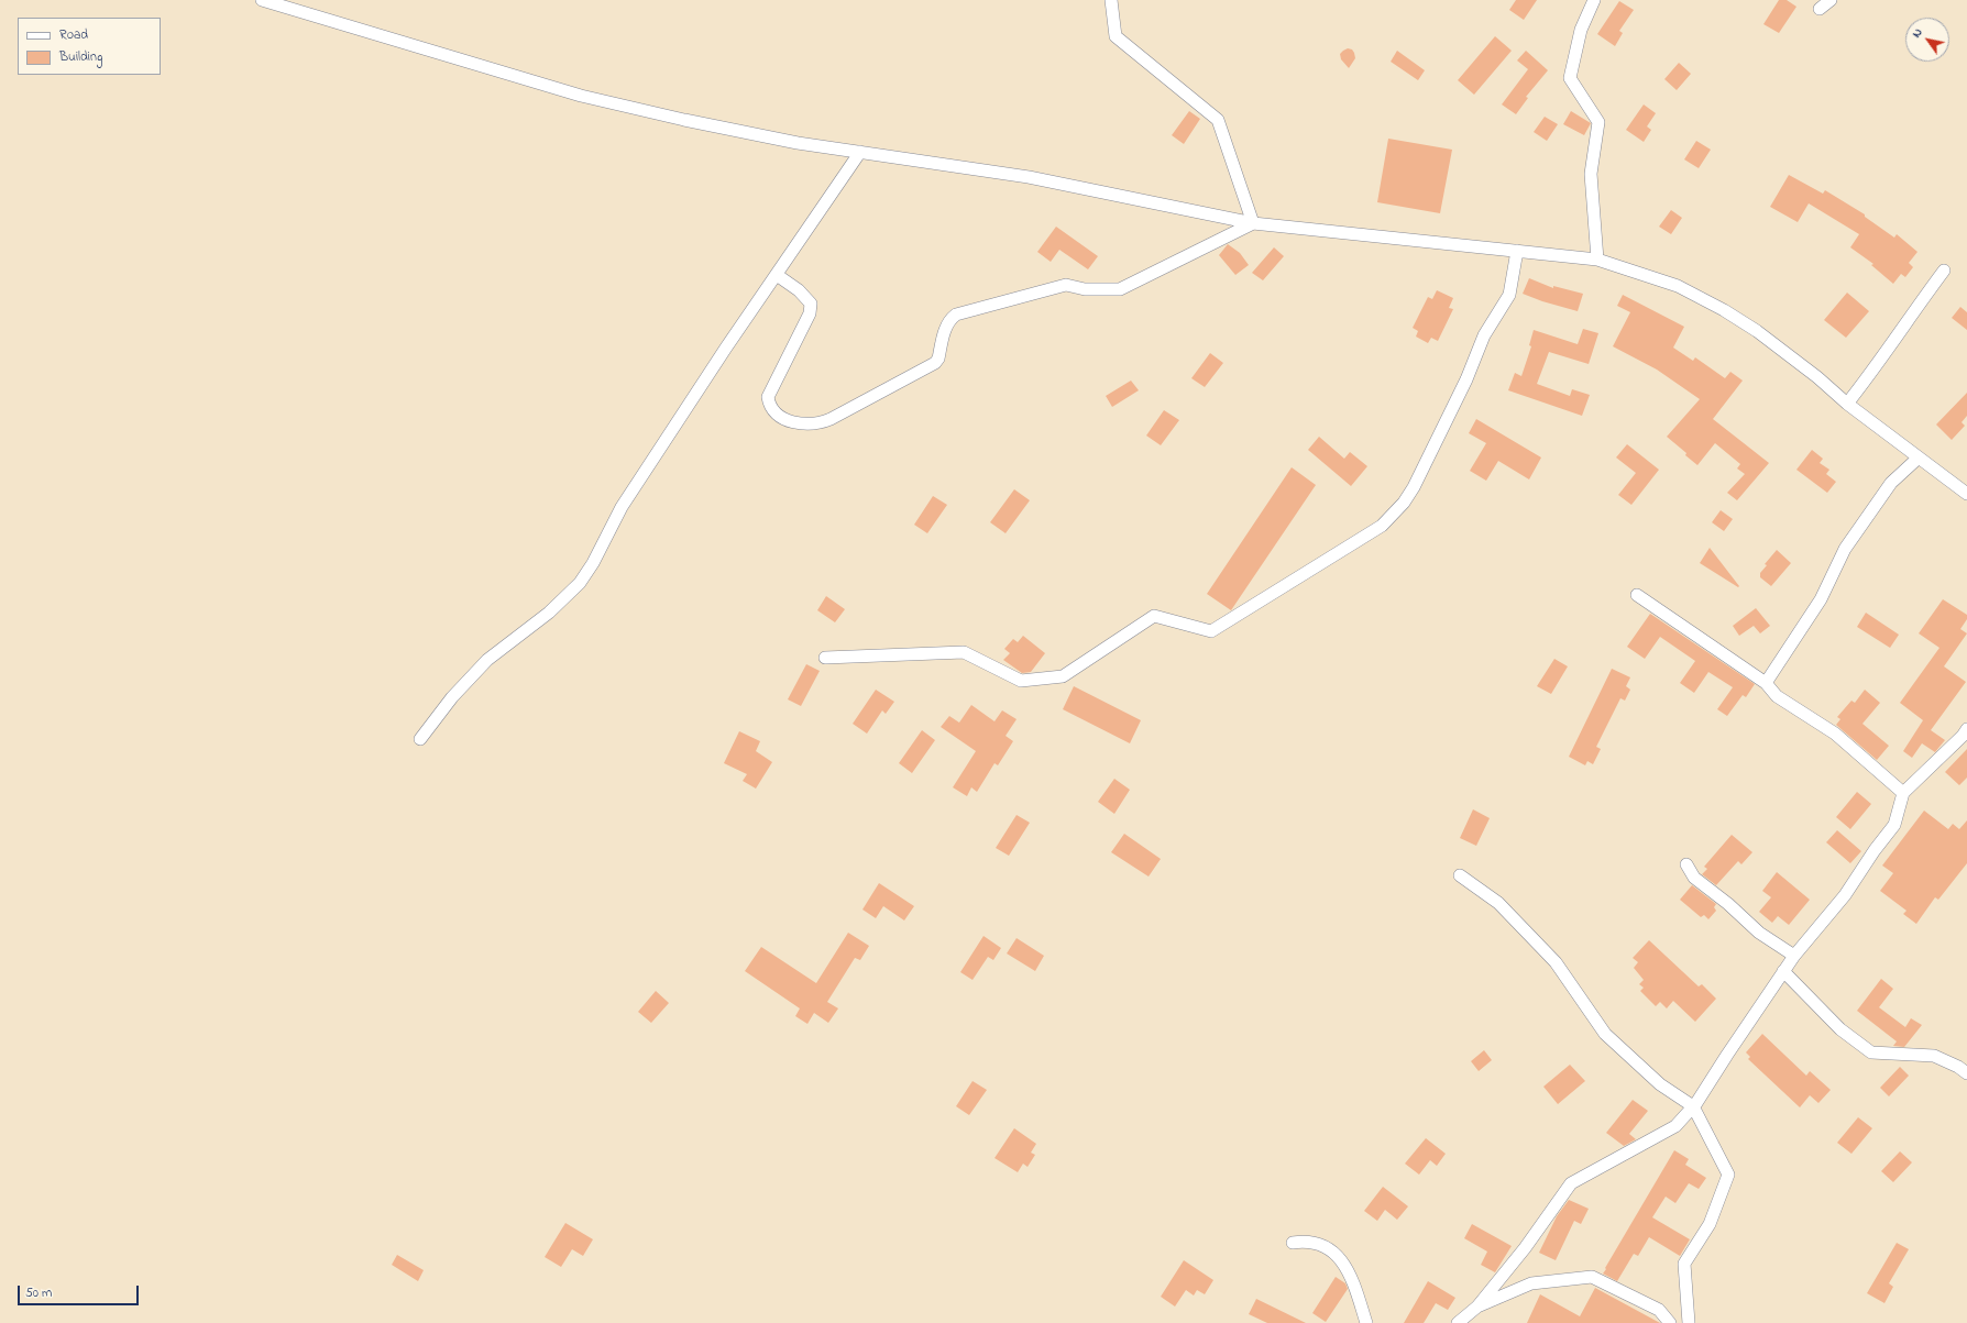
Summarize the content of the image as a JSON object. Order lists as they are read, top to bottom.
{
  "legend": ["Road", "Building"],
  "scale_bar": "50 m",
  "north": "top left"
}
